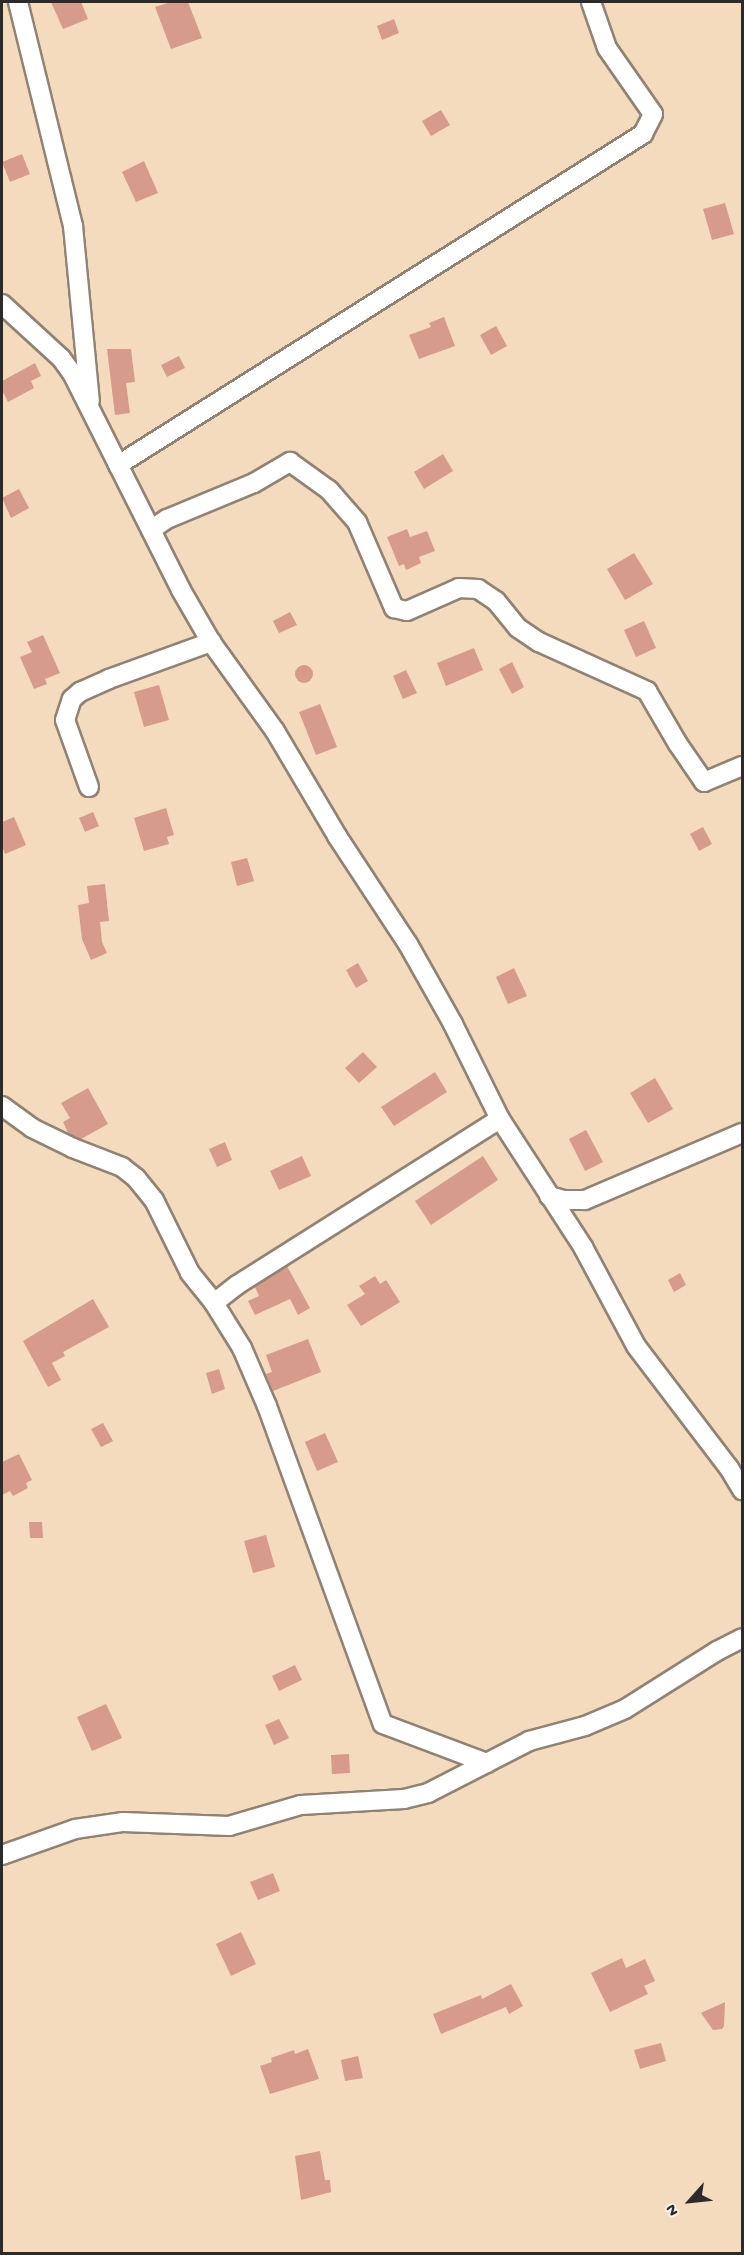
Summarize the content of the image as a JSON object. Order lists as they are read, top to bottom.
{
  "north": "bottom left"
}
